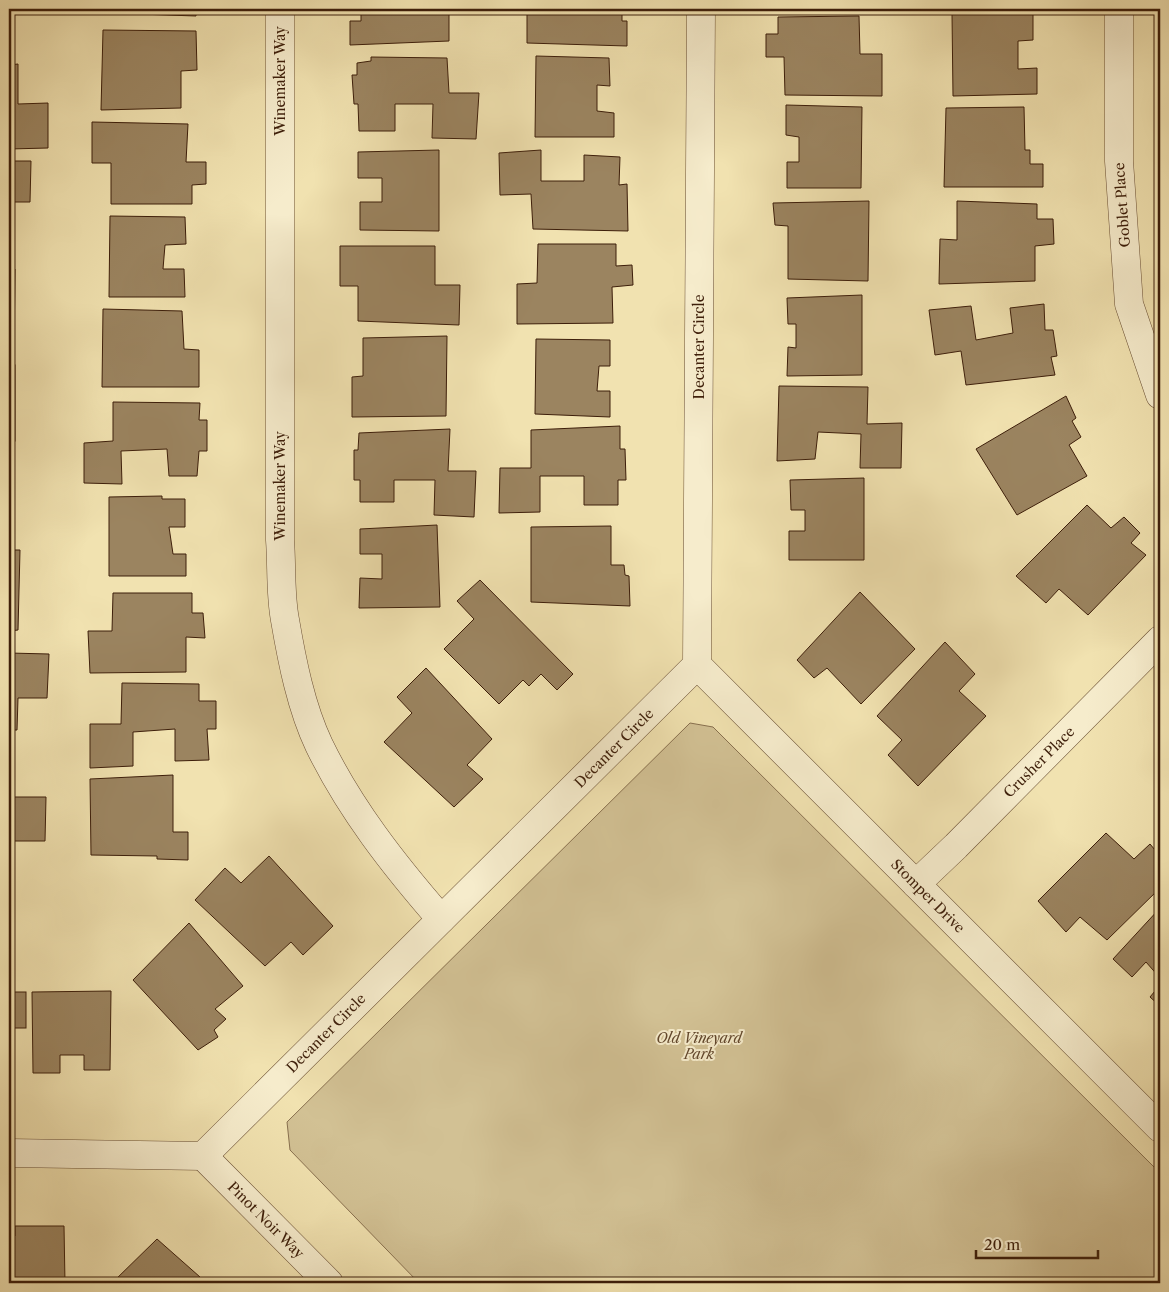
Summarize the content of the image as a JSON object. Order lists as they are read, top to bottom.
{
  "streets": {
    "street": [
      "Winemaker Way",
      "Goblet Place",
      "Decanter Circle",
      "Crusher Place",
      "Stomper Drive",
      "Pinot Noir Way"
    ]
  },
  "crossings": [
    ["Winemaker Way", "Decanter Circle"],
    ["Decanter Circle", "Stomper Drive"],
    ["Decanter Circle", "Pinot Noir Way"],
    ["Crusher Place", "Stomper Drive"]
  ],
  "parks": ["Old Vineyard Park"],
  "scale_bar": "20 m"
}
